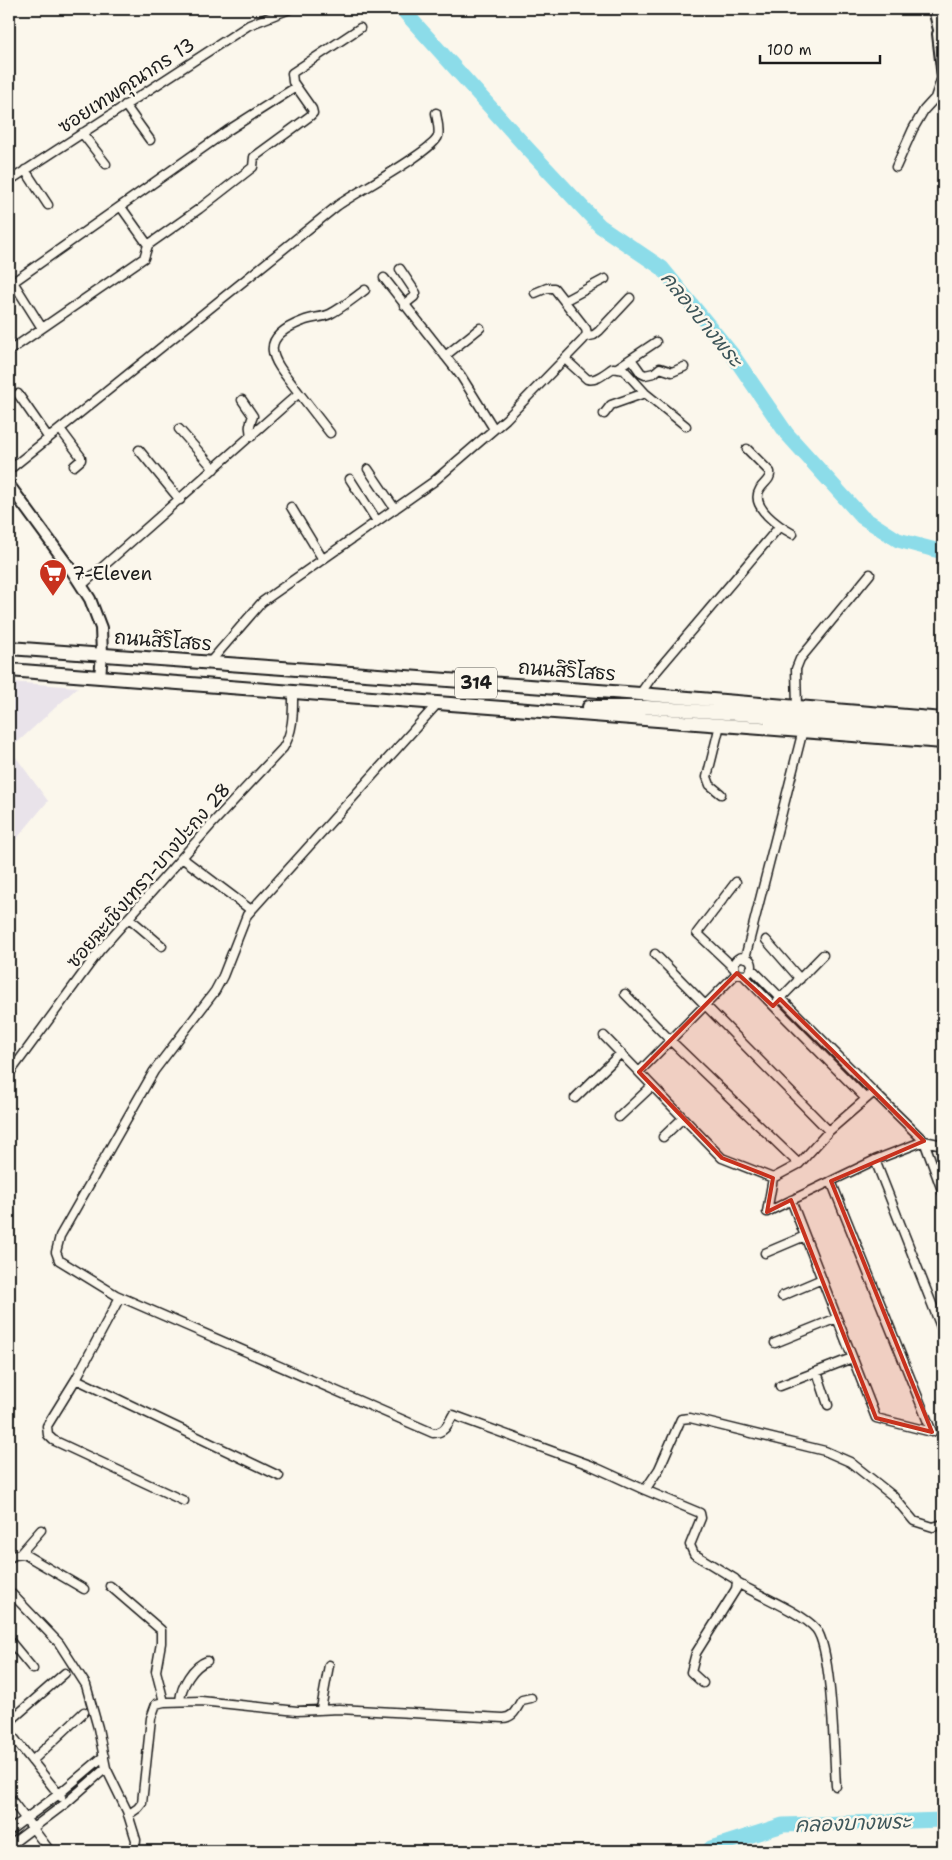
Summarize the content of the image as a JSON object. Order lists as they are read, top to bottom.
{
  "streets": {
    "highway": ["ถนนสิริโสธร", "314"],
    "street": ["ซอยเทพคุณากร 13", "ซอยฉะเชิงเทรา-บางปะกง 28"]
  },
  "crossings": [
    ["314", "ซอยฉะเชิงเทรา-บางปะกง 28"]
  ],
  "water": ["คลองบางพระ"],
  "places": {
    "supermarket": ["7-Eleven"]
  },
  "scale_bar": "100 m"
}
